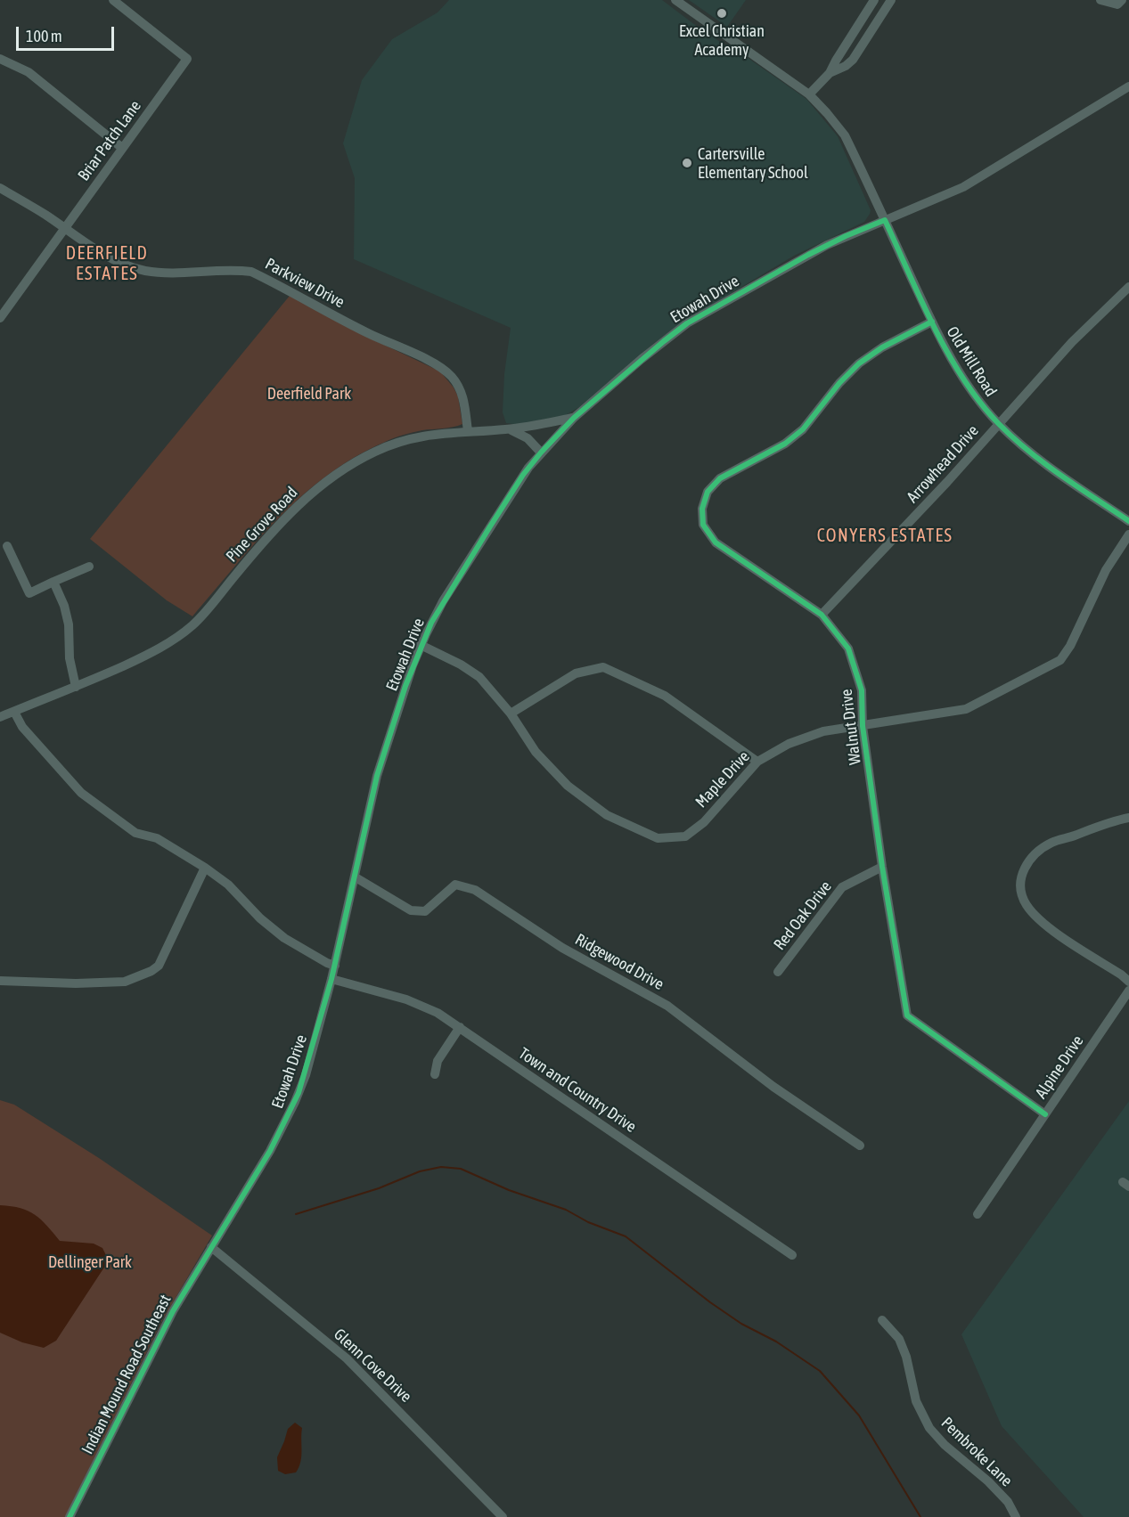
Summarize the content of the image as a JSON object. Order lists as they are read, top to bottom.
{
  "streets": {
    "street": [
      "Briar Patch Lane",
      "Parkview Drive",
      "Etowah Drive",
      "Old Mill Road",
      "Arrowhead Drive",
      "Pine Grove Road",
      "Walnut Drive",
      "Maple Drive",
      "Red Oak Drive",
      "Ridgewood Drive",
      "Alpine Drive",
      "Town and Country Drive",
      "Glenn Cove Drive",
      "Indian Mound Road Southeast",
      "Pembroke Lane"
    ]
  },
  "crossings": [
    ["Briar Patch Lane", "Parkview Drive"],
    ["Parkview Drive", "Pine Grove Road"],
    ["Etowah Drive", "Old Mill Road"],
    ["Etowah Drive", "Pine Grove Road"],
    ["Etowah Drive", "Maple Drive"],
    ["Etowah Drive", "Ridgewood Drive"],
    ["Etowah Drive", "Town and Country Drive"],
    ["Etowah Drive", "Glenn Cove Drive"],
    ["Etowah Drive", "Indian Mound Road Southeast"],
    ["Old Mill Road", "Arrowhead Drive"],
    ["Old Mill Road", "Walnut Drive"],
    ["Arrowhead Drive", "Walnut Drive"],
    ["Walnut Drive", "Maple Drive"],
    ["Walnut Drive", "Red Oak Drive"],
    ["Walnut Drive", "Alpine Drive"],
    ["Glenn Cove Drive", "Indian Mound Road Southeast"]
  ],
  "districts": ["DEERFIELD ESTATES", "CONYERS ESTATES"],
  "parks": ["Deerfield Park", "Dellinger Park"],
  "places": ["Excel Christian Academy", "Cartersville Elementary School"],
  "scale_bar": "100 m"
}
